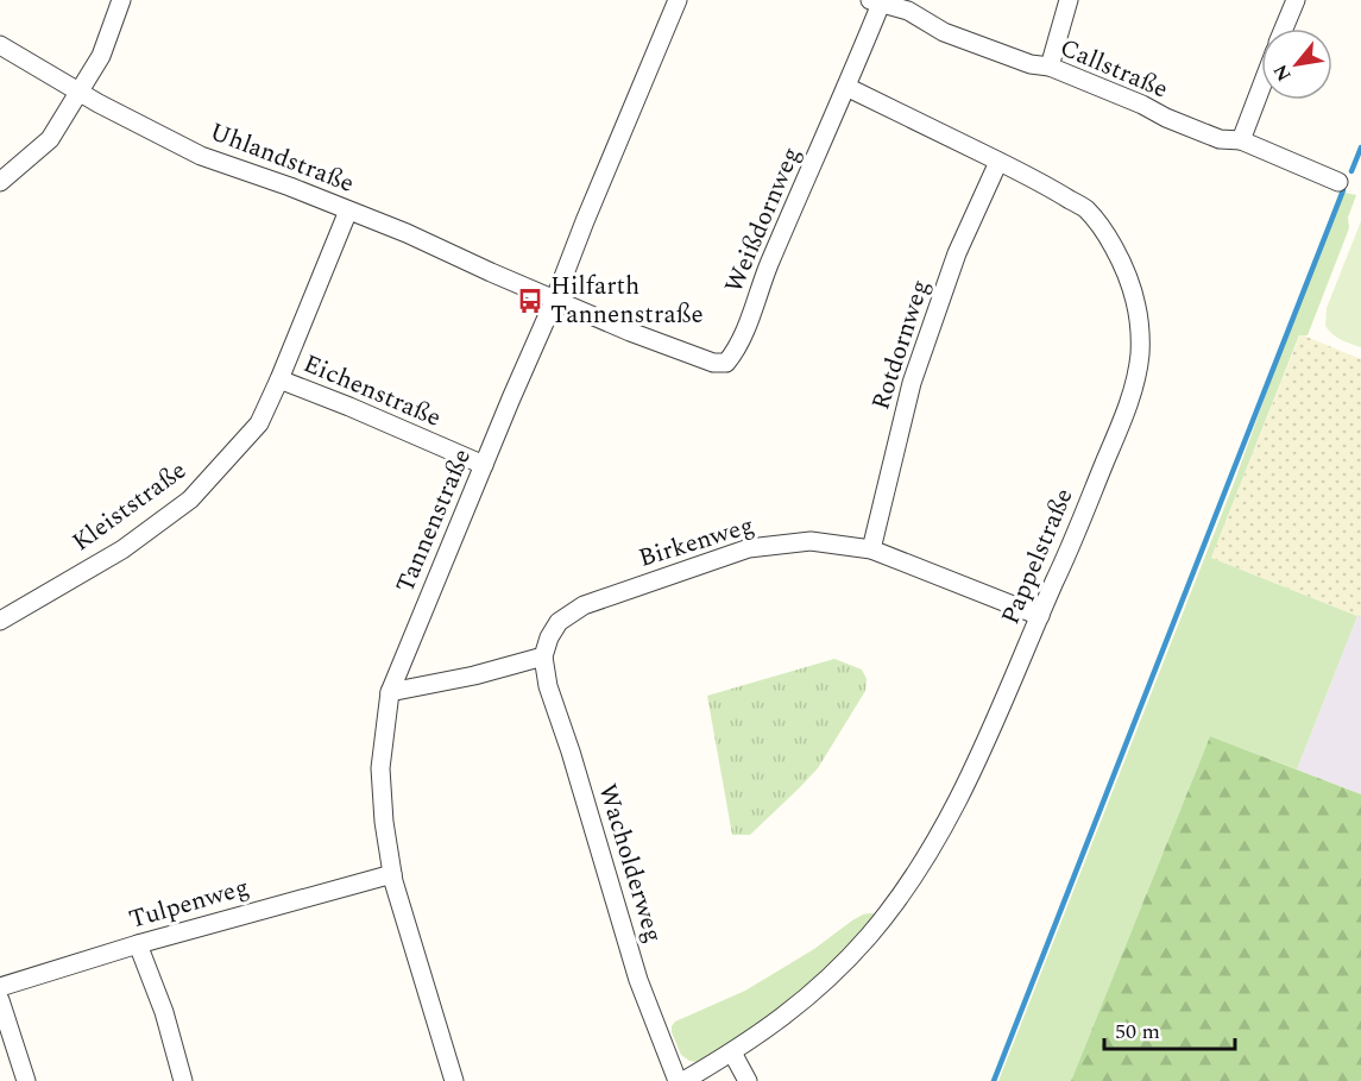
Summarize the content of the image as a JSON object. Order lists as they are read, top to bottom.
{
  "streets": {
    "street": [
      "Callstraße",
      "Uhlandstraße",
      "Weißdornweg",
      "Rotdornweg",
      "Eichenstraße",
      "Kleiststraße",
      "Tannenstraße",
      "Birkenweg",
      "Pappelstraße",
      "Wacholderweg",
      "Tulpenweg"
    ]
  },
  "crossings": [
    ["Callstraße", "Weißdornweg"],
    ["Uhlandstraße", "Weißdornweg"],
    ["Uhlandstraße", "Kleiststraße"],
    ["Uhlandstraße", "Tannenstraße"],
    ["Weißdornweg", "Tannenstraße"],
    ["Weißdornweg", "Pappelstraße"],
    ["Rotdornweg", "Birkenweg"],
    ["Rotdornweg", "Pappelstraße"],
    ["Eichenstraße", "Kleiststraße"],
    ["Eichenstraße", "Tannenstraße"],
    ["Tannenstraße", "Tulpenweg"],
    ["Birkenweg", "Pappelstraße"],
    ["Birkenweg", "Wacholderweg"]
  ],
  "places": {
    "bus stop": ["Hilfarth Tannenstraße"]
  },
  "scale_bar": "50 m",
  "north": "bottom left"
}
